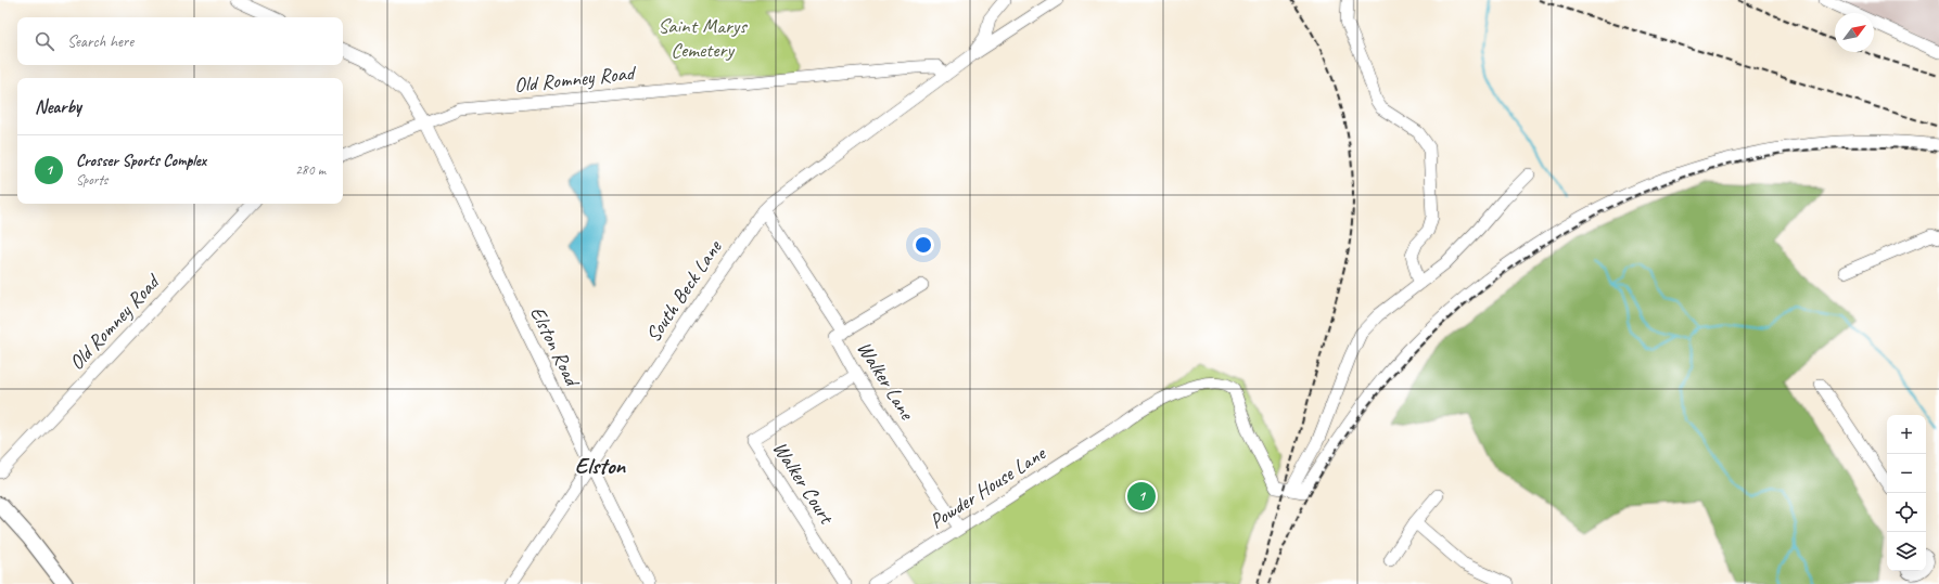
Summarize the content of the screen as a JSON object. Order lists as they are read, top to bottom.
{
  "streets": {
    "street": [
      "Old Romney Road",
      "South Beck Lane",
      "Elston Road",
      "Walker Lane",
      "Walker Court",
      "Powder House Lane"
    ]
  },
  "crossings": [
    ["Old Romney Road", "South Beck Lane"],
    ["Old Romney Road", "Elston Road"],
    ["South Beck Lane", "Elston Road"],
    ["Walker Lane", "Walker Court"],
    ["Walker Lane", "Powder House Lane"]
  ],
  "districts": ["Elston"],
  "parks": ["Saint Marys Cemetery"],
  "north": "top right",
  "page": {
    "search": "Search here",
    "heading": "Nearby",
    "list": [
      {
        "mark": "1",
        "name": "Crosser Sports Complex",
        "note": "Sports",
        "value": "280 m"
      }
    ],
    "map_buttons": ["+", "−"],
    "pins": "1"
  }
}
